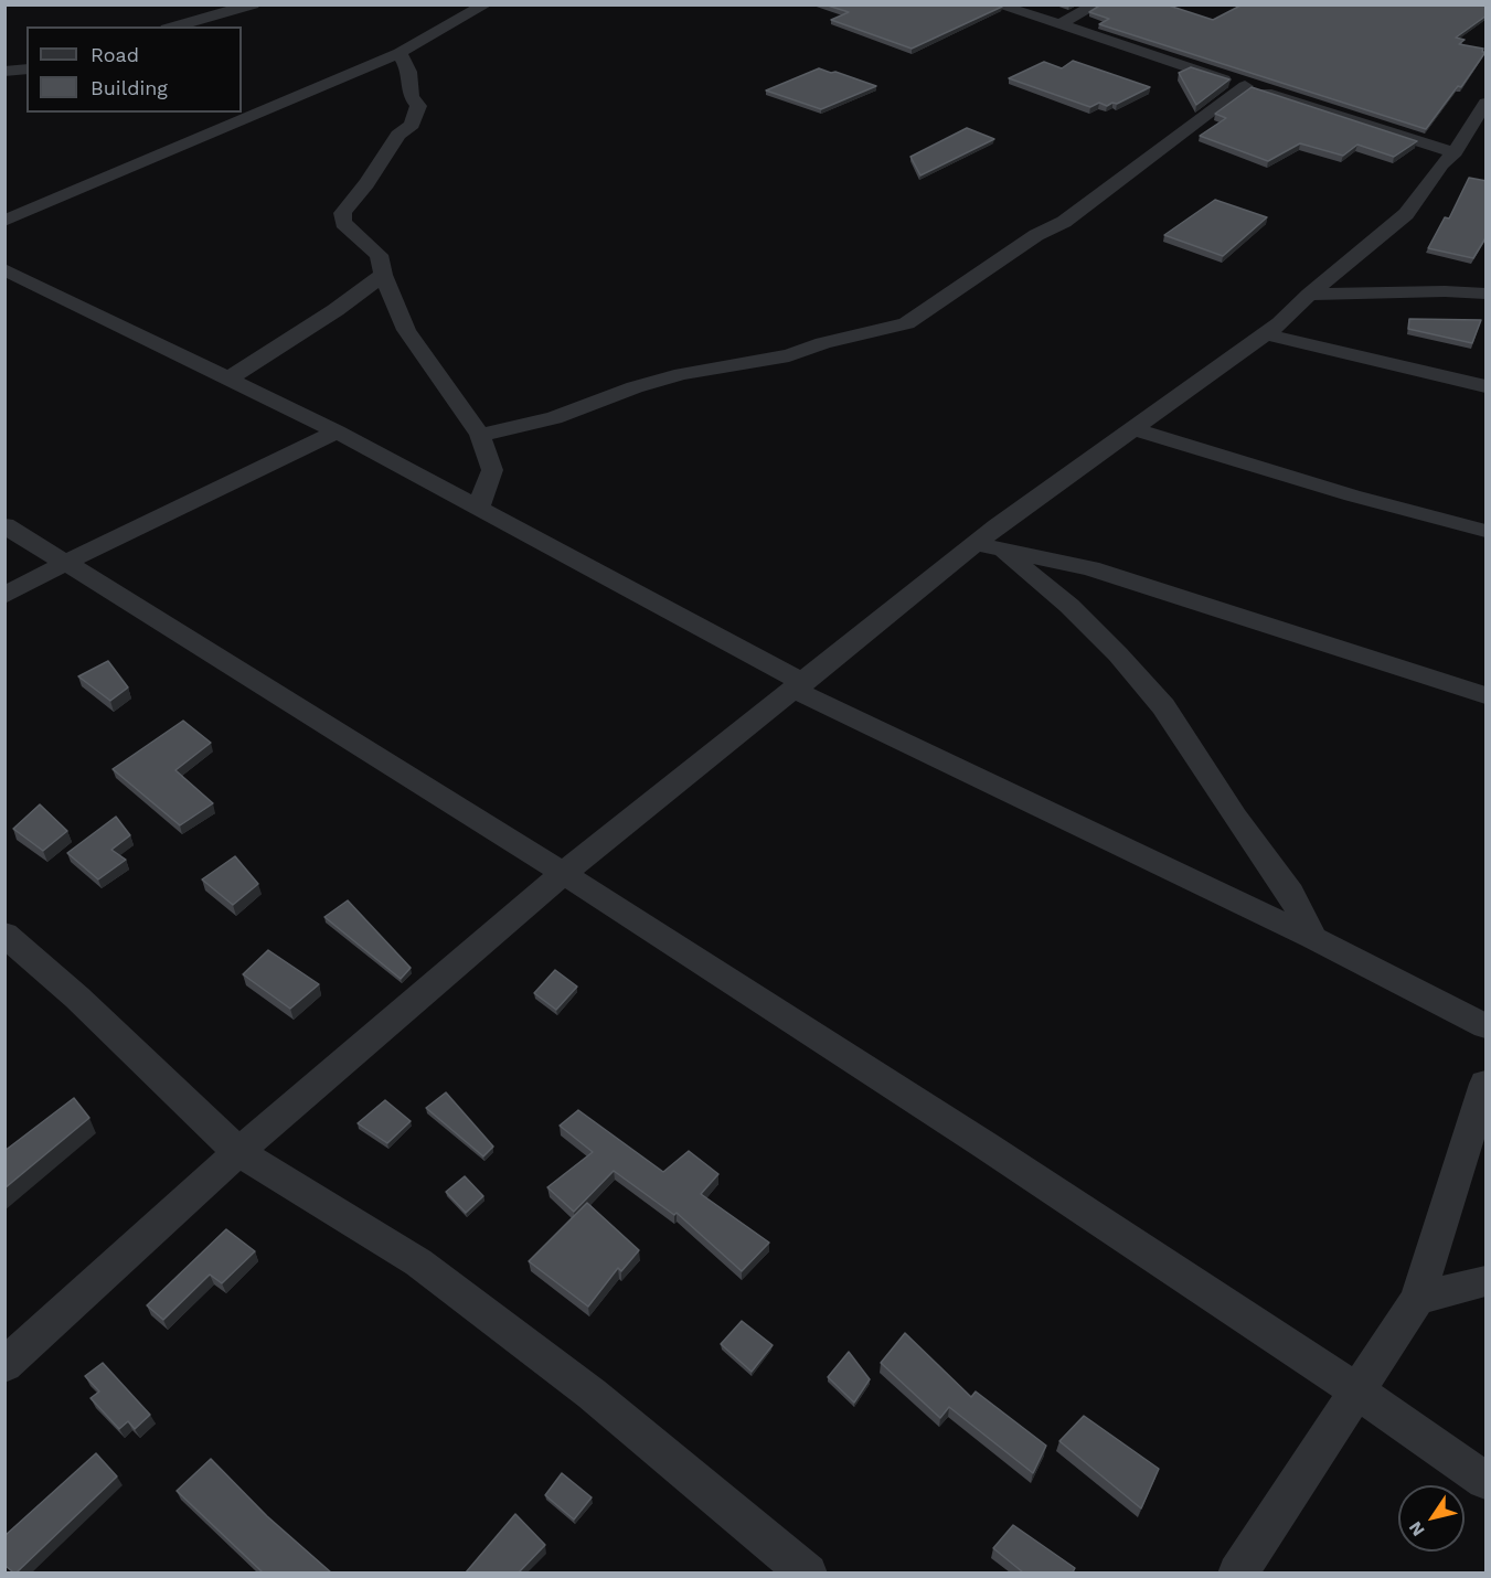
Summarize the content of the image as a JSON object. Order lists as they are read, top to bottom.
{
  "legend": ["Road", "Building"],
  "north": "bottom left"
}
